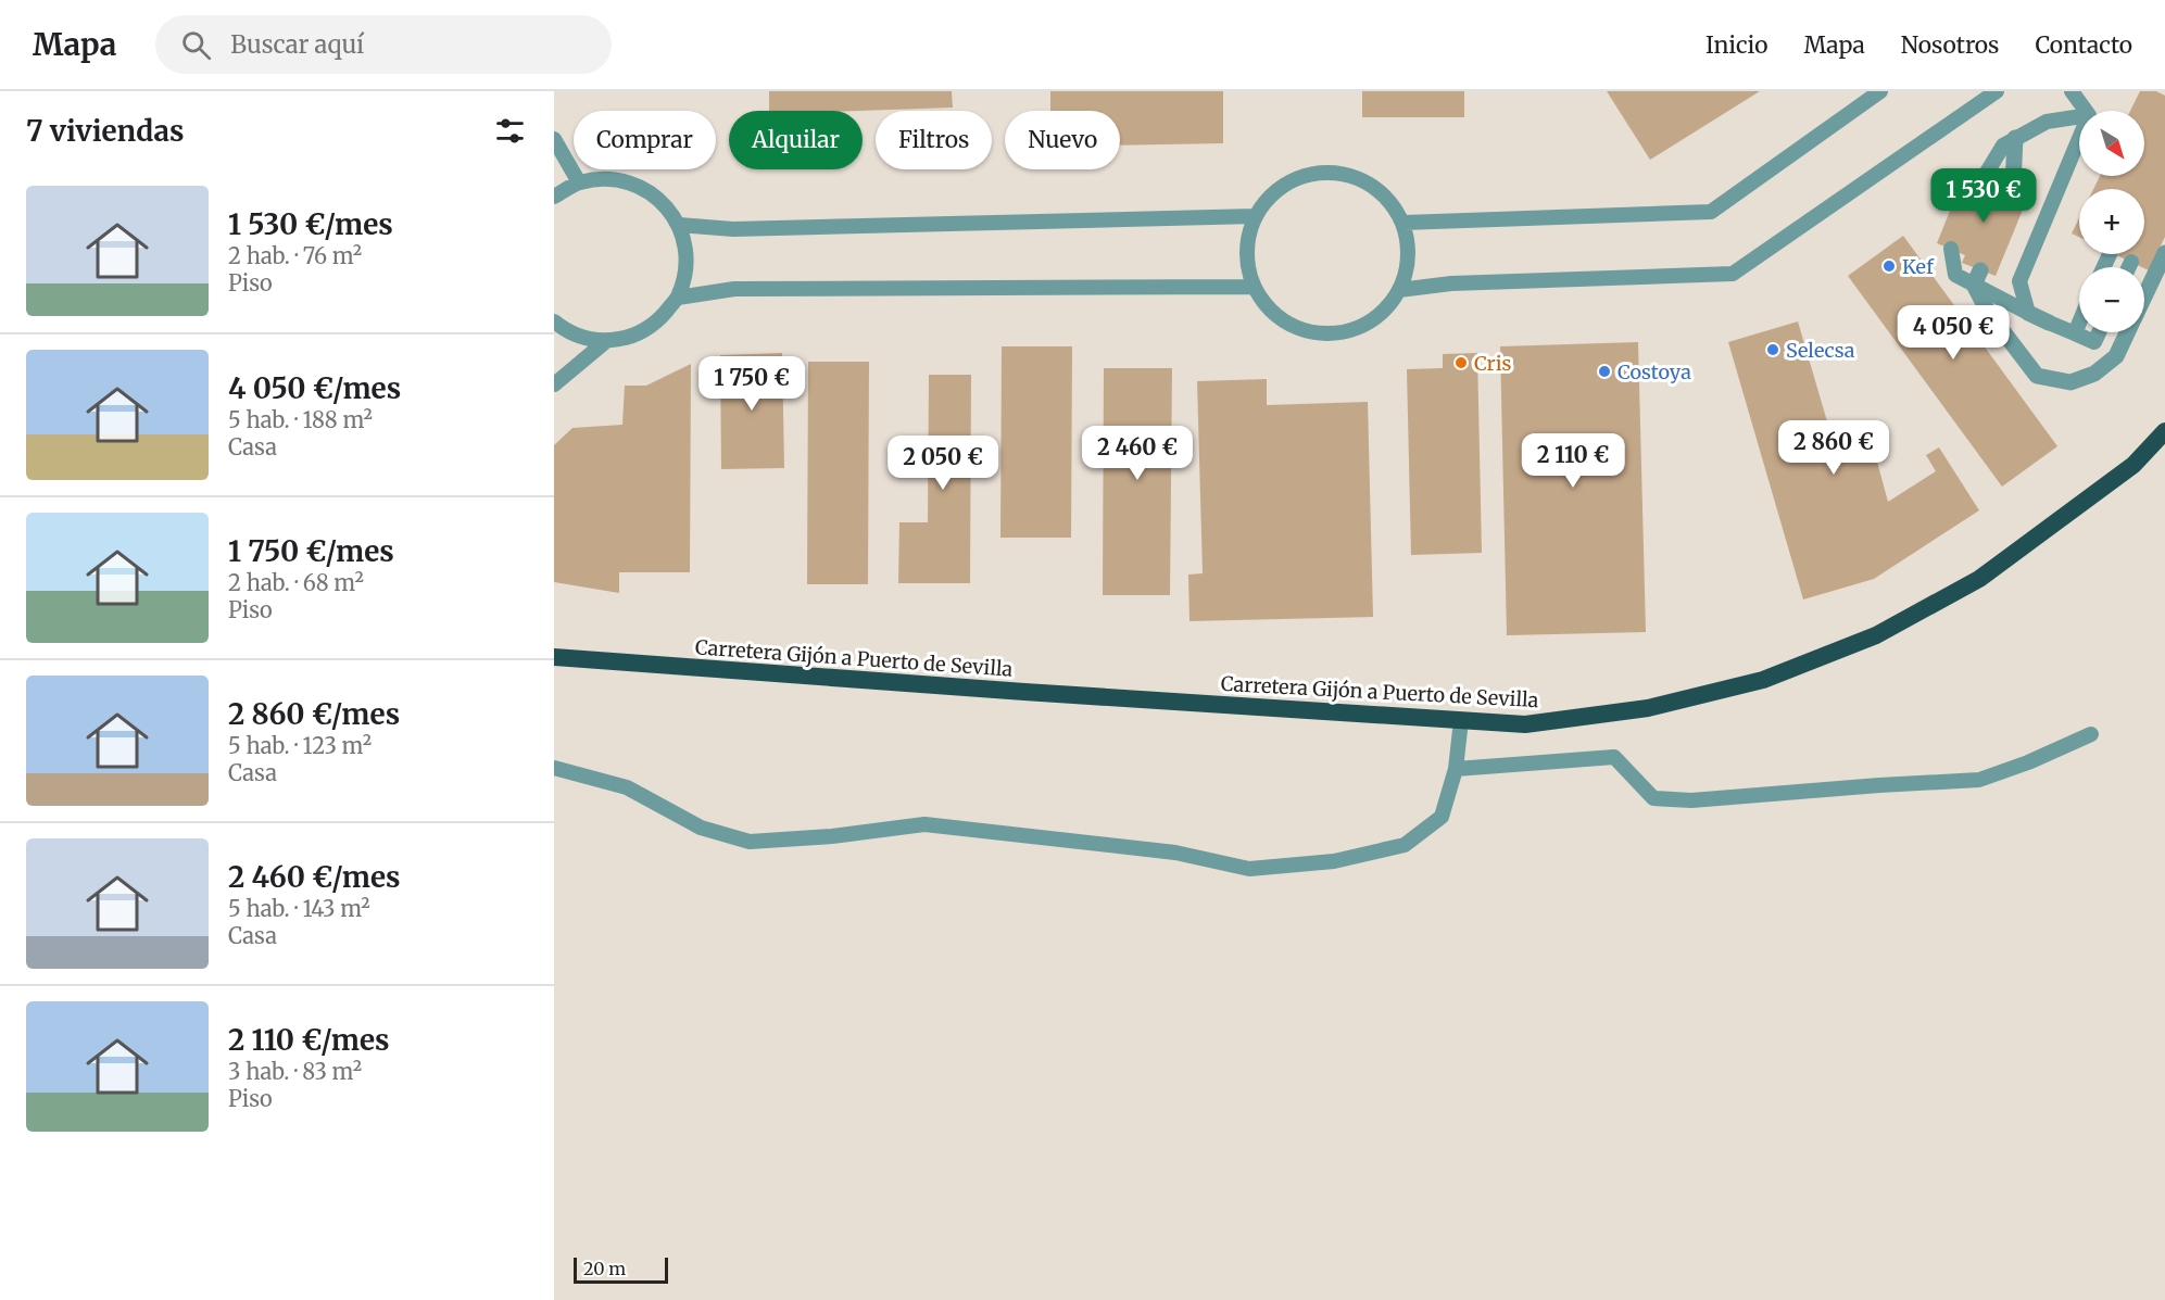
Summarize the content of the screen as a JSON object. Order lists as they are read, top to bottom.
{
  "streets": {
    "highway": ["Carretera Gijón a Puerto de Sevilla"]
  },
  "places": [
    "Kef",
    "Selecsa",
    "Cris",
    "Costoya"
  ],
  "scale_bar": "20 m",
  "north": "bottom right",
  "page": {
    "header": "Mapa",
    "search": "Buscar aquí",
    "nav": [
      "Inicio",
      "Mapa",
      "Nosotros",
      "Contacto"
    ],
    "heading": "7 viviendas",
    "map_buttons": ["+", "−"],
    "chip": [
      "Comprar",
      "Alquilar",
      "Filtros",
      "Nuevo"
    ],
    "price": [
      "1 530 €",
      "4 050 €",
      "1 750 €",
      "2 860 €",
      "2 460 €",
      "2 110 €",
      "2 050 €"
    ],
    "list": [
      {
        "name": "1 530 €/mes",
        "note": "2 hab. · 76 m² · Piso"
      },
      {
        "name": "4 050 €/mes",
        "note": "5 hab. · 188 m² · Casa"
      },
      {
        "name": "1 750 €/mes",
        "note": "2 hab. · 68 m² · Piso"
      },
      {
        "name": "2 860 €/mes",
        "note": "5 hab. · 123 m² · Casa"
      },
      {
        "name": "2 460 €/mes",
        "note": "5 hab. · 143 m² · Casa"
      },
      {
        "name": "2 110 €/mes",
        "note": "3 hab. · 83 m² · Piso"
      }
    ],
    "scale": "20 m"
  }
}
